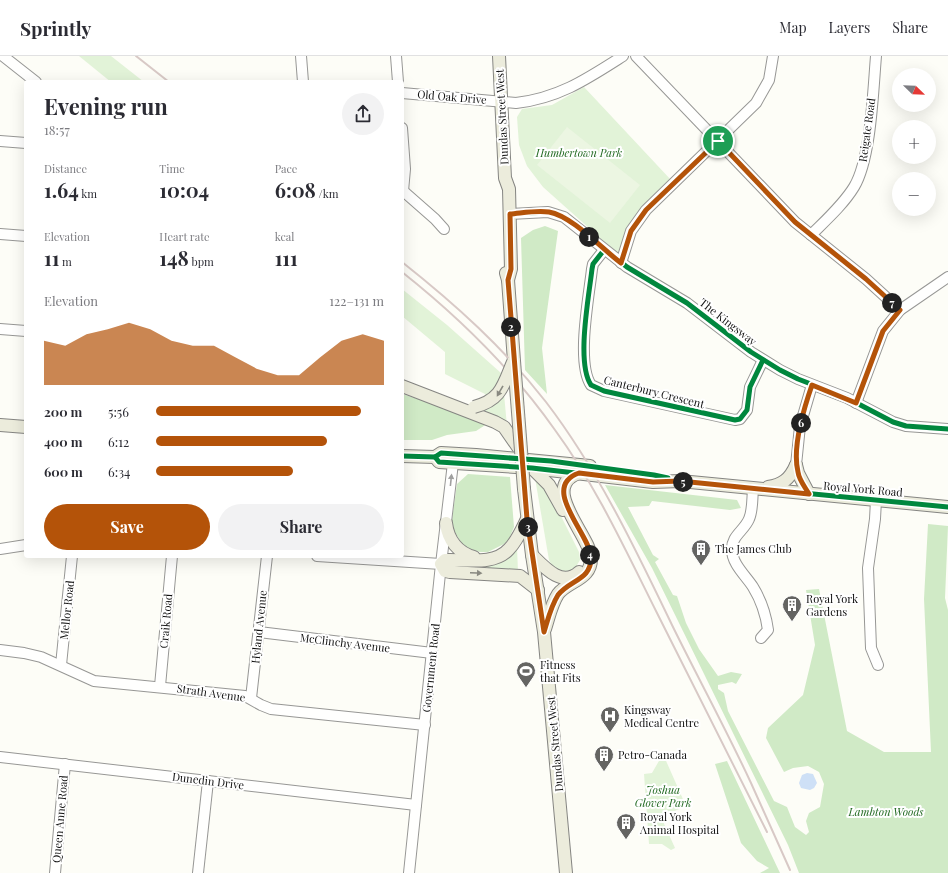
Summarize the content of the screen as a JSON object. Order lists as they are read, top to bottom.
{
  "streets": {
    "main road": ["Dundas Street West", "Royal York Road"],
    "street": [
      "Old Oak Drive",
      "Reigate Road",
      "The Kingsway",
      "Canterbury Crescent",
      "Mellor Road",
      "Craik Road",
      "Hyland Avenue",
      "McClinchy Avenue",
      "Government Road",
      "Strath Avenue",
      "Dunedin Drive",
      "Queen Anne Road"
    ]
  },
  "crossings": [
    ["Old Oak Drive", "Dundas Street West"],
    ["Dundas Street West", "The Kingsway"],
    ["The Kingsway", "Canterbury Crescent"],
    ["Royal York Road", "Government Road"],
    ["Mellor Road", "Strath Avenue"],
    ["Craik Road", "Strath Avenue"],
    ["Hyland Avenue", "McClinchy Avenue"],
    ["Hyland Avenue", "Strath Avenue"],
    ["McClinchy Avenue", "Government Road"],
    ["Government Road", "Strath Avenue"],
    ["Government Road", "Dunedin Drive"],
    ["Dunedin Drive", "Queen Anne Road"]
  ],
  "parks": ["Humbertown Park", "Joshua Glover Park", "Lambton Woods"],
  "places": {
    "building": [
      "The James Club",
      "Royal York Gardens",
      "Petro-Canada",
      "Royal York Animal Hospital"
    ],
    "sports": ["Fitness that Fits"],
    "hospital": ["Kingsway Medical Centre"]
  },
  "north": "bottom right",
  "page": {
    "header": "Sprintly",
    "nav": ["Map", "Layers", "Share"],
    "map_buttons": ["+", "−"],
    "heading": ["Evening run", "18:57"],
    "stats": [
      ["Distance", "1.64 km"],
      ["Time", "10:04"],
      ["Pace", "6:08 /km"],
      ["Elevation", "11 m"],
      ["Heart rate", "148 bpm"],
      ["kcal", "111"]
    ],
    "pins": [
      "1",
      "7",
      "2",
      "6",
      "5",
      "3",
      "4"
    ],
    "chart": ["Elevation", "122–131 m"],
    "list": [
      {
        "name": "200 m",
        "note": "5:56"
      },
      {
        "name": "400 m",
        "note": "6:12"
      },
      {
        "name": "600 m",
        "note": "6:34"
      }
    ],
    "buttons": ["Save", "Share"]
  }
}
